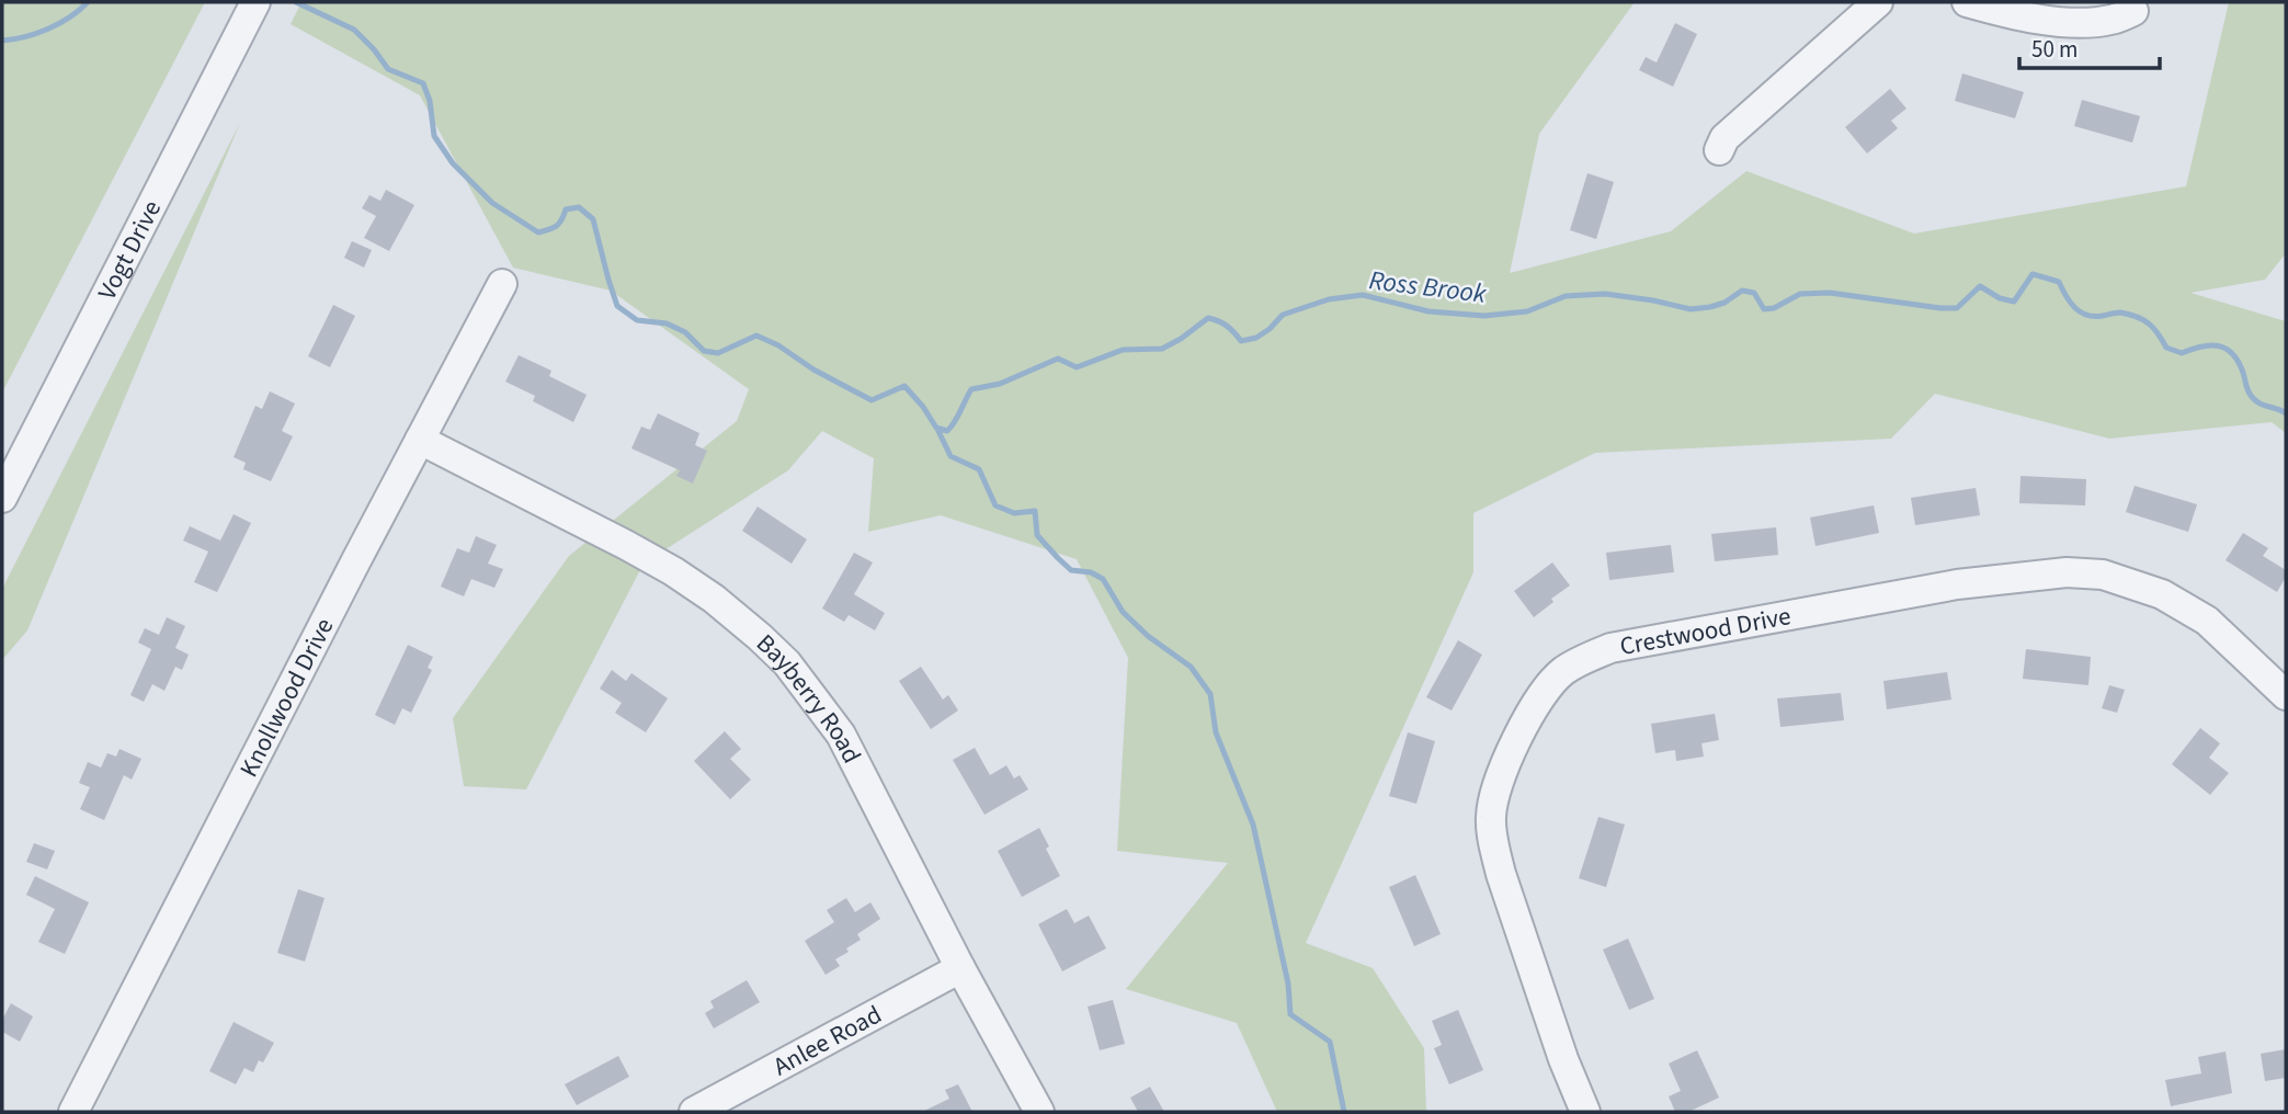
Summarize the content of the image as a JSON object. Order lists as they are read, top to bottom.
{
  "streets": {
    "street": [
      "Vogt Drive",
      "Crestwood Drive",
      "Knollwood Drive",
      "Bayberry Road",
      "Anlee Road"
    ]
  },
  "crossings": [
    ["Knollwood Drive", "Bayberry Road"],
    ["Bayberry Road", "Anlee Road"]
  ],
  "water": ["Ross Brook"],
  "scale_bar": "50 m"
}
